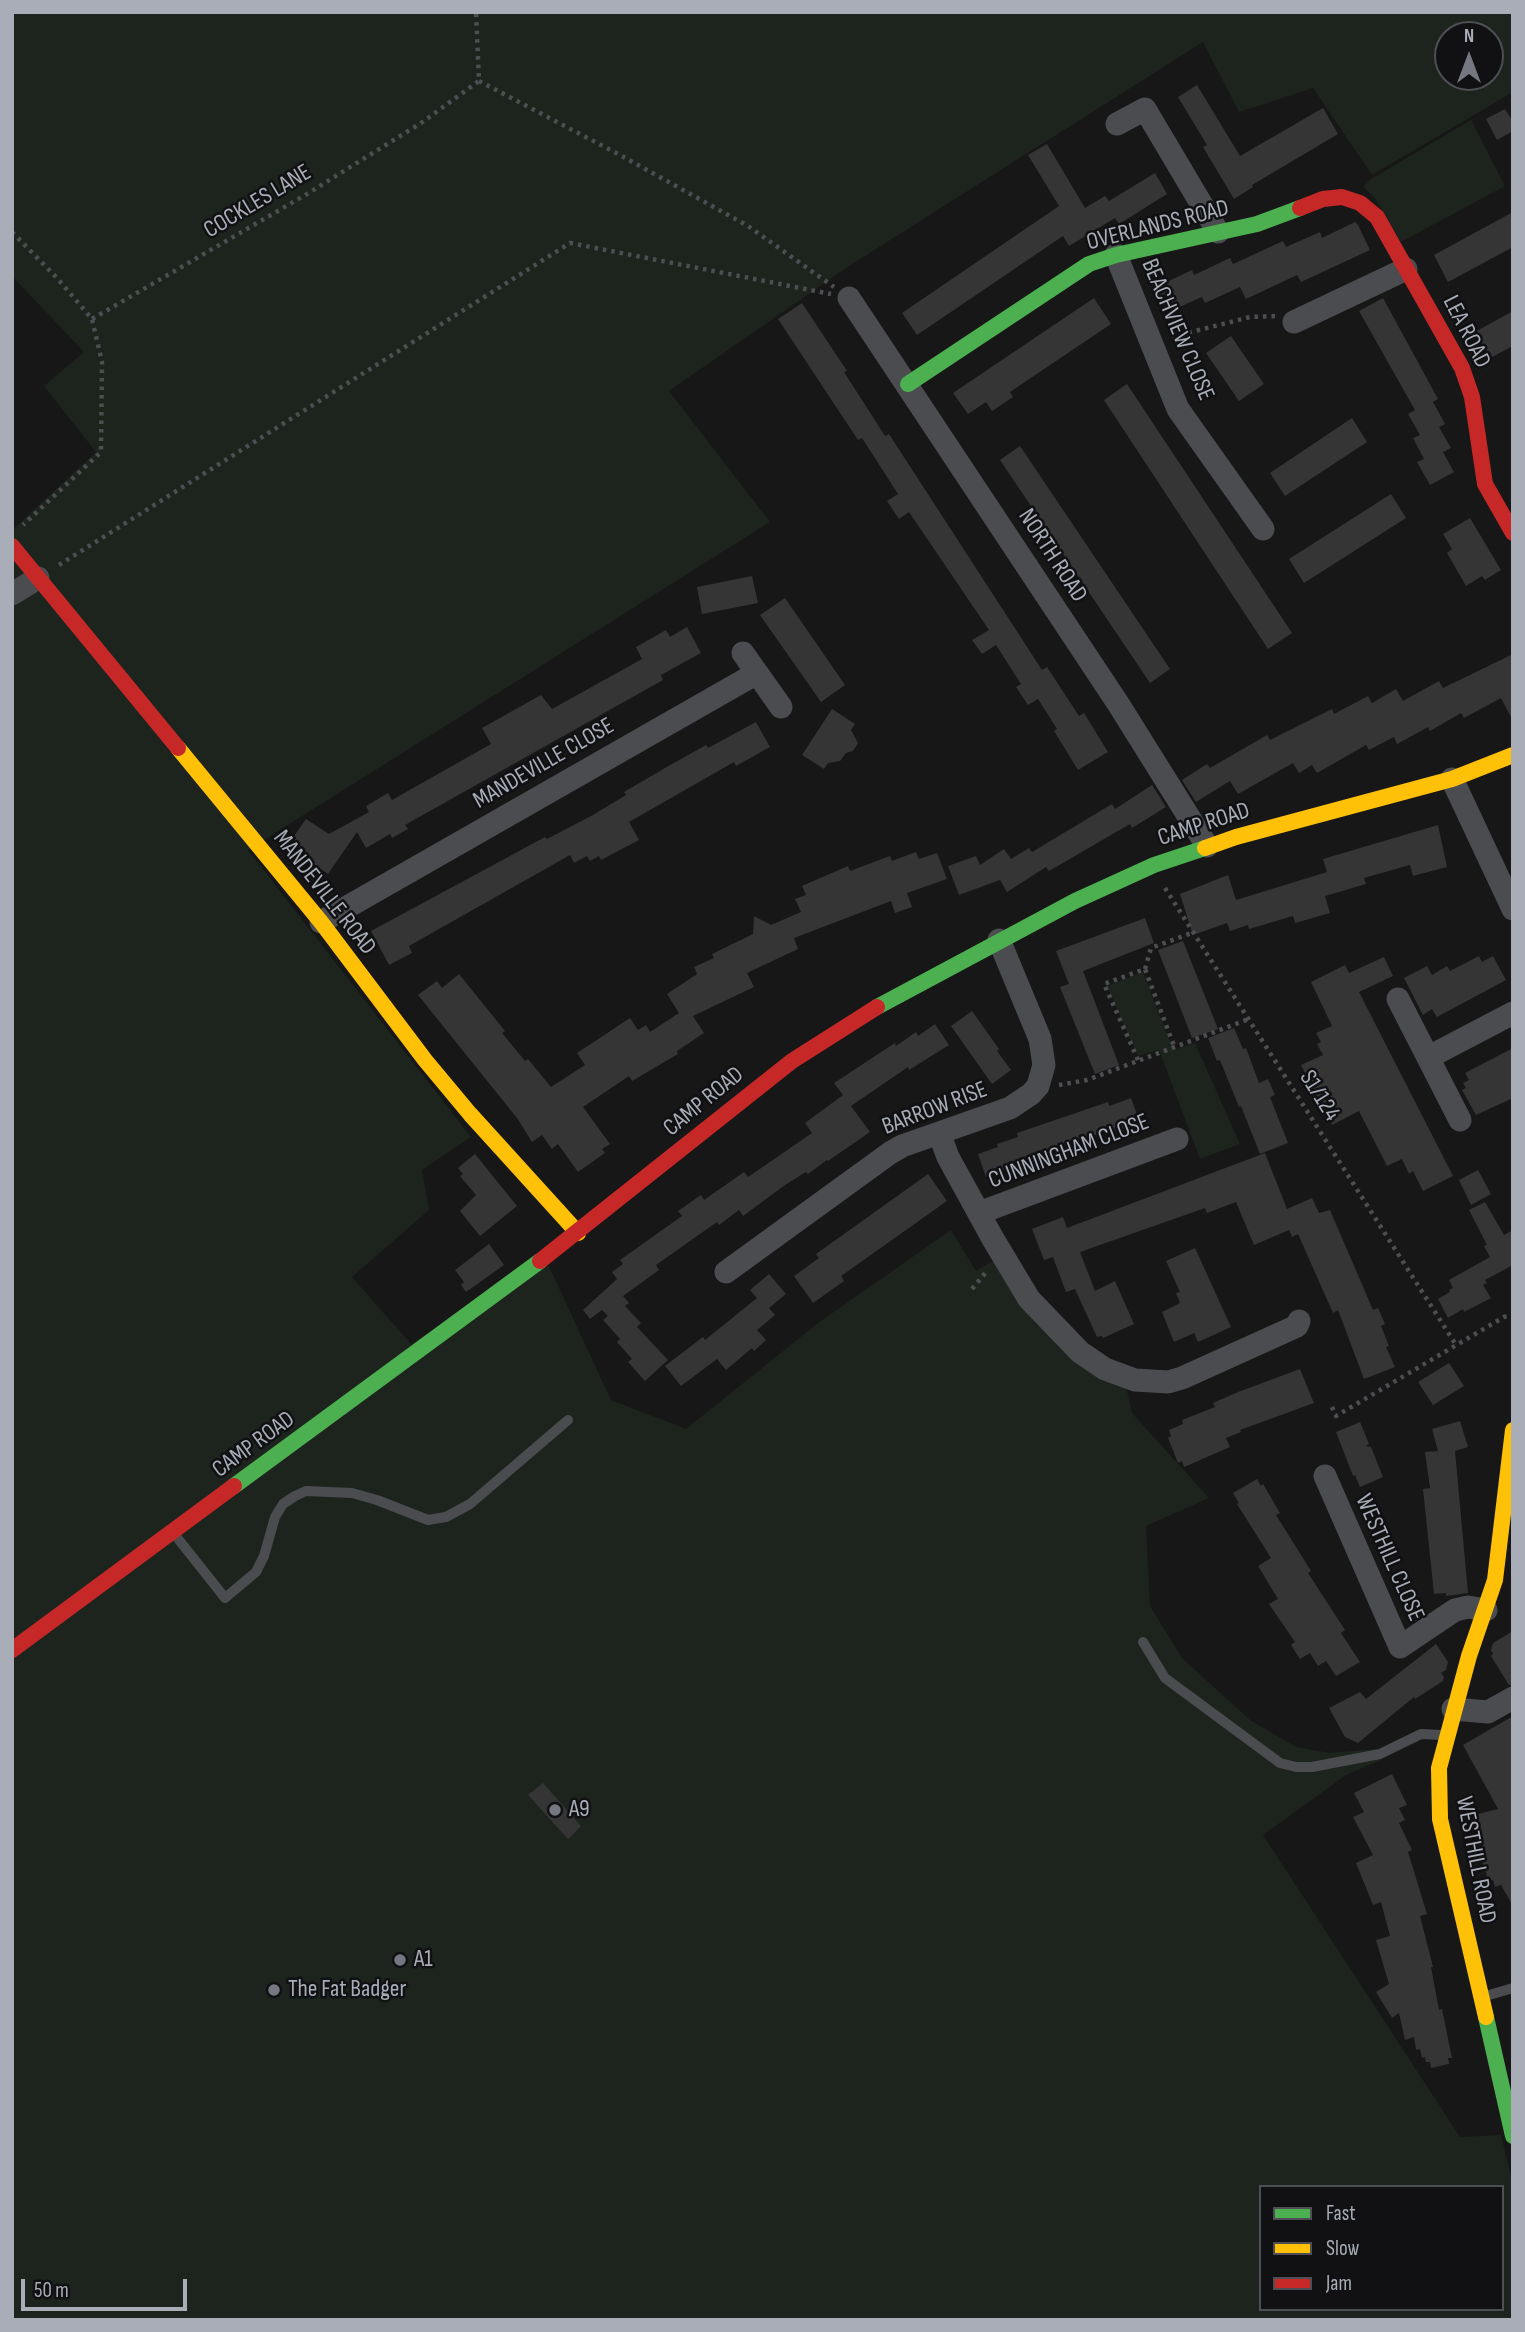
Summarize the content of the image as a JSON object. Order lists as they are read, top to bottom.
{
  "streets": {
    "street": [
      "OVERLANDS ROAD",
      "BEACHVIEW CLOSE",
      "LEA ROAD",
      "NORTH ROAD",
      "MANDEVILLE CLOSE",
      "CAMP ROAD",
      "MANDEVILLE ROAD",
      "BARROW RISE",
      "CUNNINGHAM CLOSE",
      "WESTHILL CLOSE",
      "WESTHILL ROAD"
    ],
    "path": ["COCKLES LANE", "S1/124"]
  },
  "crossings": [
    ["OVERLANDS ROAD", "BEACHVIEW CLOSE"],
    ["OVERLANDS ROAD", "LEA ROAD"],
    ["OVERLANDS ROAD", "NORTH ROAD"],
    ["NORTH ROAD", "CAMP ROAD"],
    ["MANDEVILLE CLOSE", "MANDEVILLE ROAD"],
    ["CAMP ROAD", "MANDEVILLE ROAD"],
    ["CAMP ROAD", "S1/124"],
    ["WESTHILL CLOSE", "WESTHILL ROAD"]
  ],
  "places": ["A9", "A1", "The Fat Badger"],
  "legend": ["Fast", "Slow", "Jam"],
  "scale_bar": "50 m",
  "north": "top"
}
